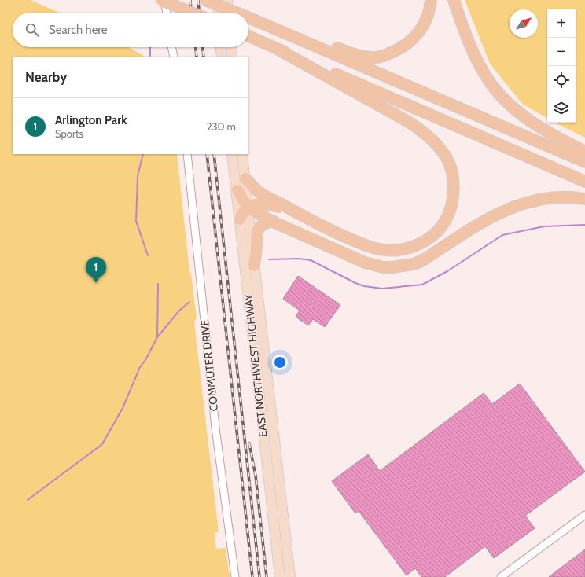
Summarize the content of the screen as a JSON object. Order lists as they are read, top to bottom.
{
  "streets": {
    "main road": ["EAST NORTHWEST HIGHWAY"],
    "street": ["COMMUTER DRIVE"]
  },
  "north": "top right",
  "page": {
    "map_buttons": ["+", "−"],
    "search": "Search here",
    "heading": "Nearby",
    "list": [
      {
        "mark": "1",
        "name": "Arlington Park",
        "note": "Sports",
        "value": "230 m"
      }
    ],
    "pins": "1"
  }
}
